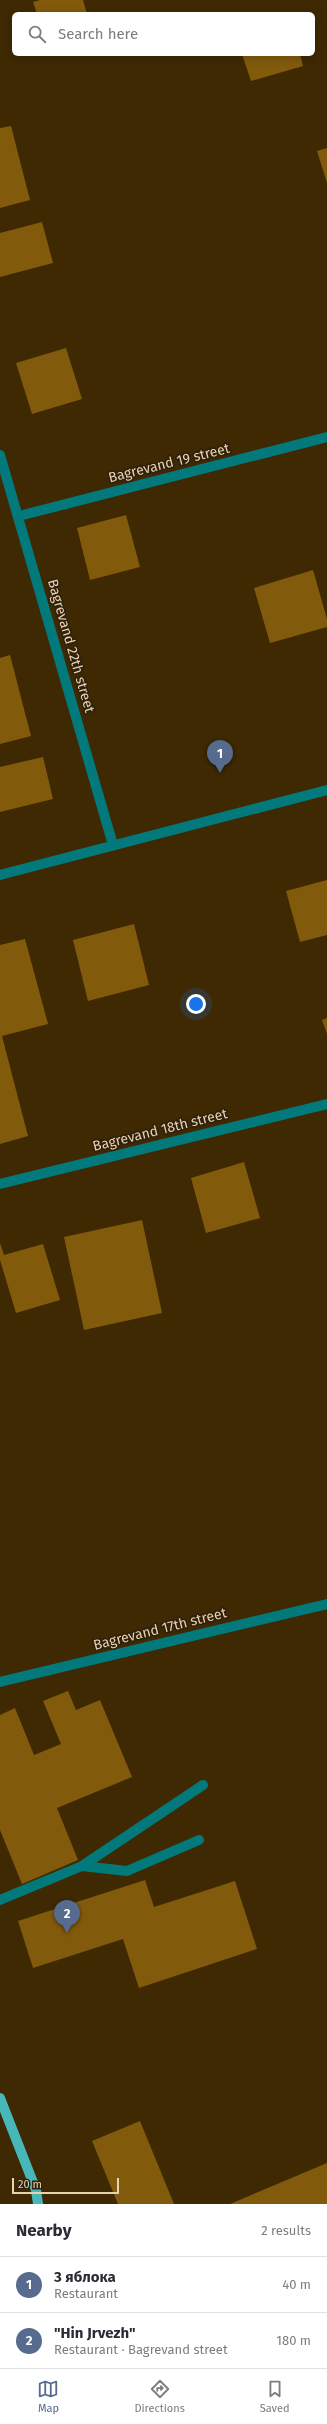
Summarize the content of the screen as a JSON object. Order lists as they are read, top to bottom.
{
  "streets": {
    "street": [
      "Bagrevand 19 street",
      "Bagrevand 22th street",
      "Bagrevand 18th street",
      "Bagrevand 17th street"
    ]
  },
  "crossings": [
    ["Bagrevand 19 street", "Bagrevand 22th street"]
  ],
  "scale_bar": "20 m",
  "page": {
    "search": "Search here",
    "pins": ["1", "2"],
    "scale": "20 m",
    "heading": ["Nearby", "2 results"],
    "list": [
      {
        "mark": "1",
        "name": "3 яблока",
        "note": "Restaurant",
        "value": "40 m"
      },
      {
        "mark": "2",
        "name": "\"Hin Jrvezh\"",
        "note": "Restaurant · Bagrevand street",
        "value": "180 m"
      }
    ],
    "nav": ["Map", "Directions", "Saved"]
  }
}
